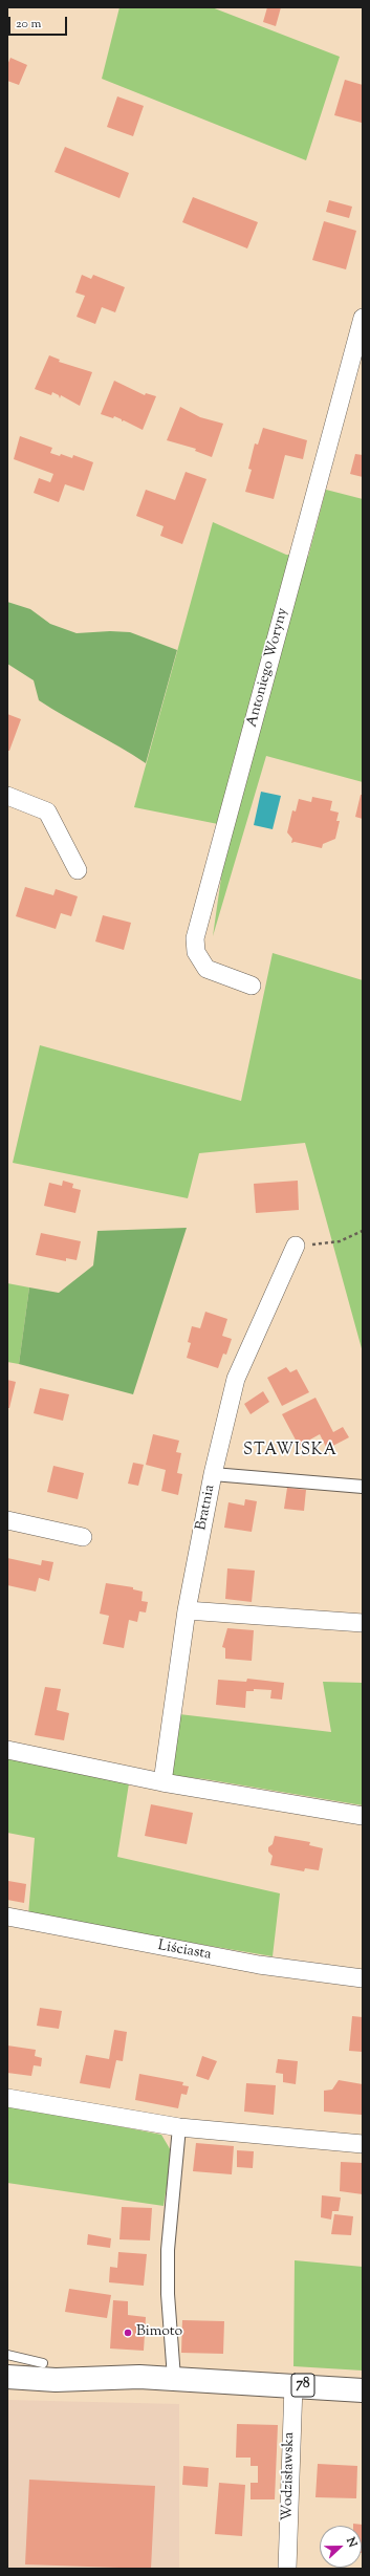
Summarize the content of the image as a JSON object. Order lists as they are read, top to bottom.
{
  "streets": {
    "main road": ["78"],
    "street": [
      "Antoniego Woryny",
      "Bratnia",
      "Liściasta",
      "Wodzisławska"
    ]
  },
  "crossings": [
    ["78", "Wodzisławska"]
  ],
  "districts": ["STAWISKA"],
  "places": ["Bimoto"],
  "scale_bar": "20 m",
  "north": "right"
}
